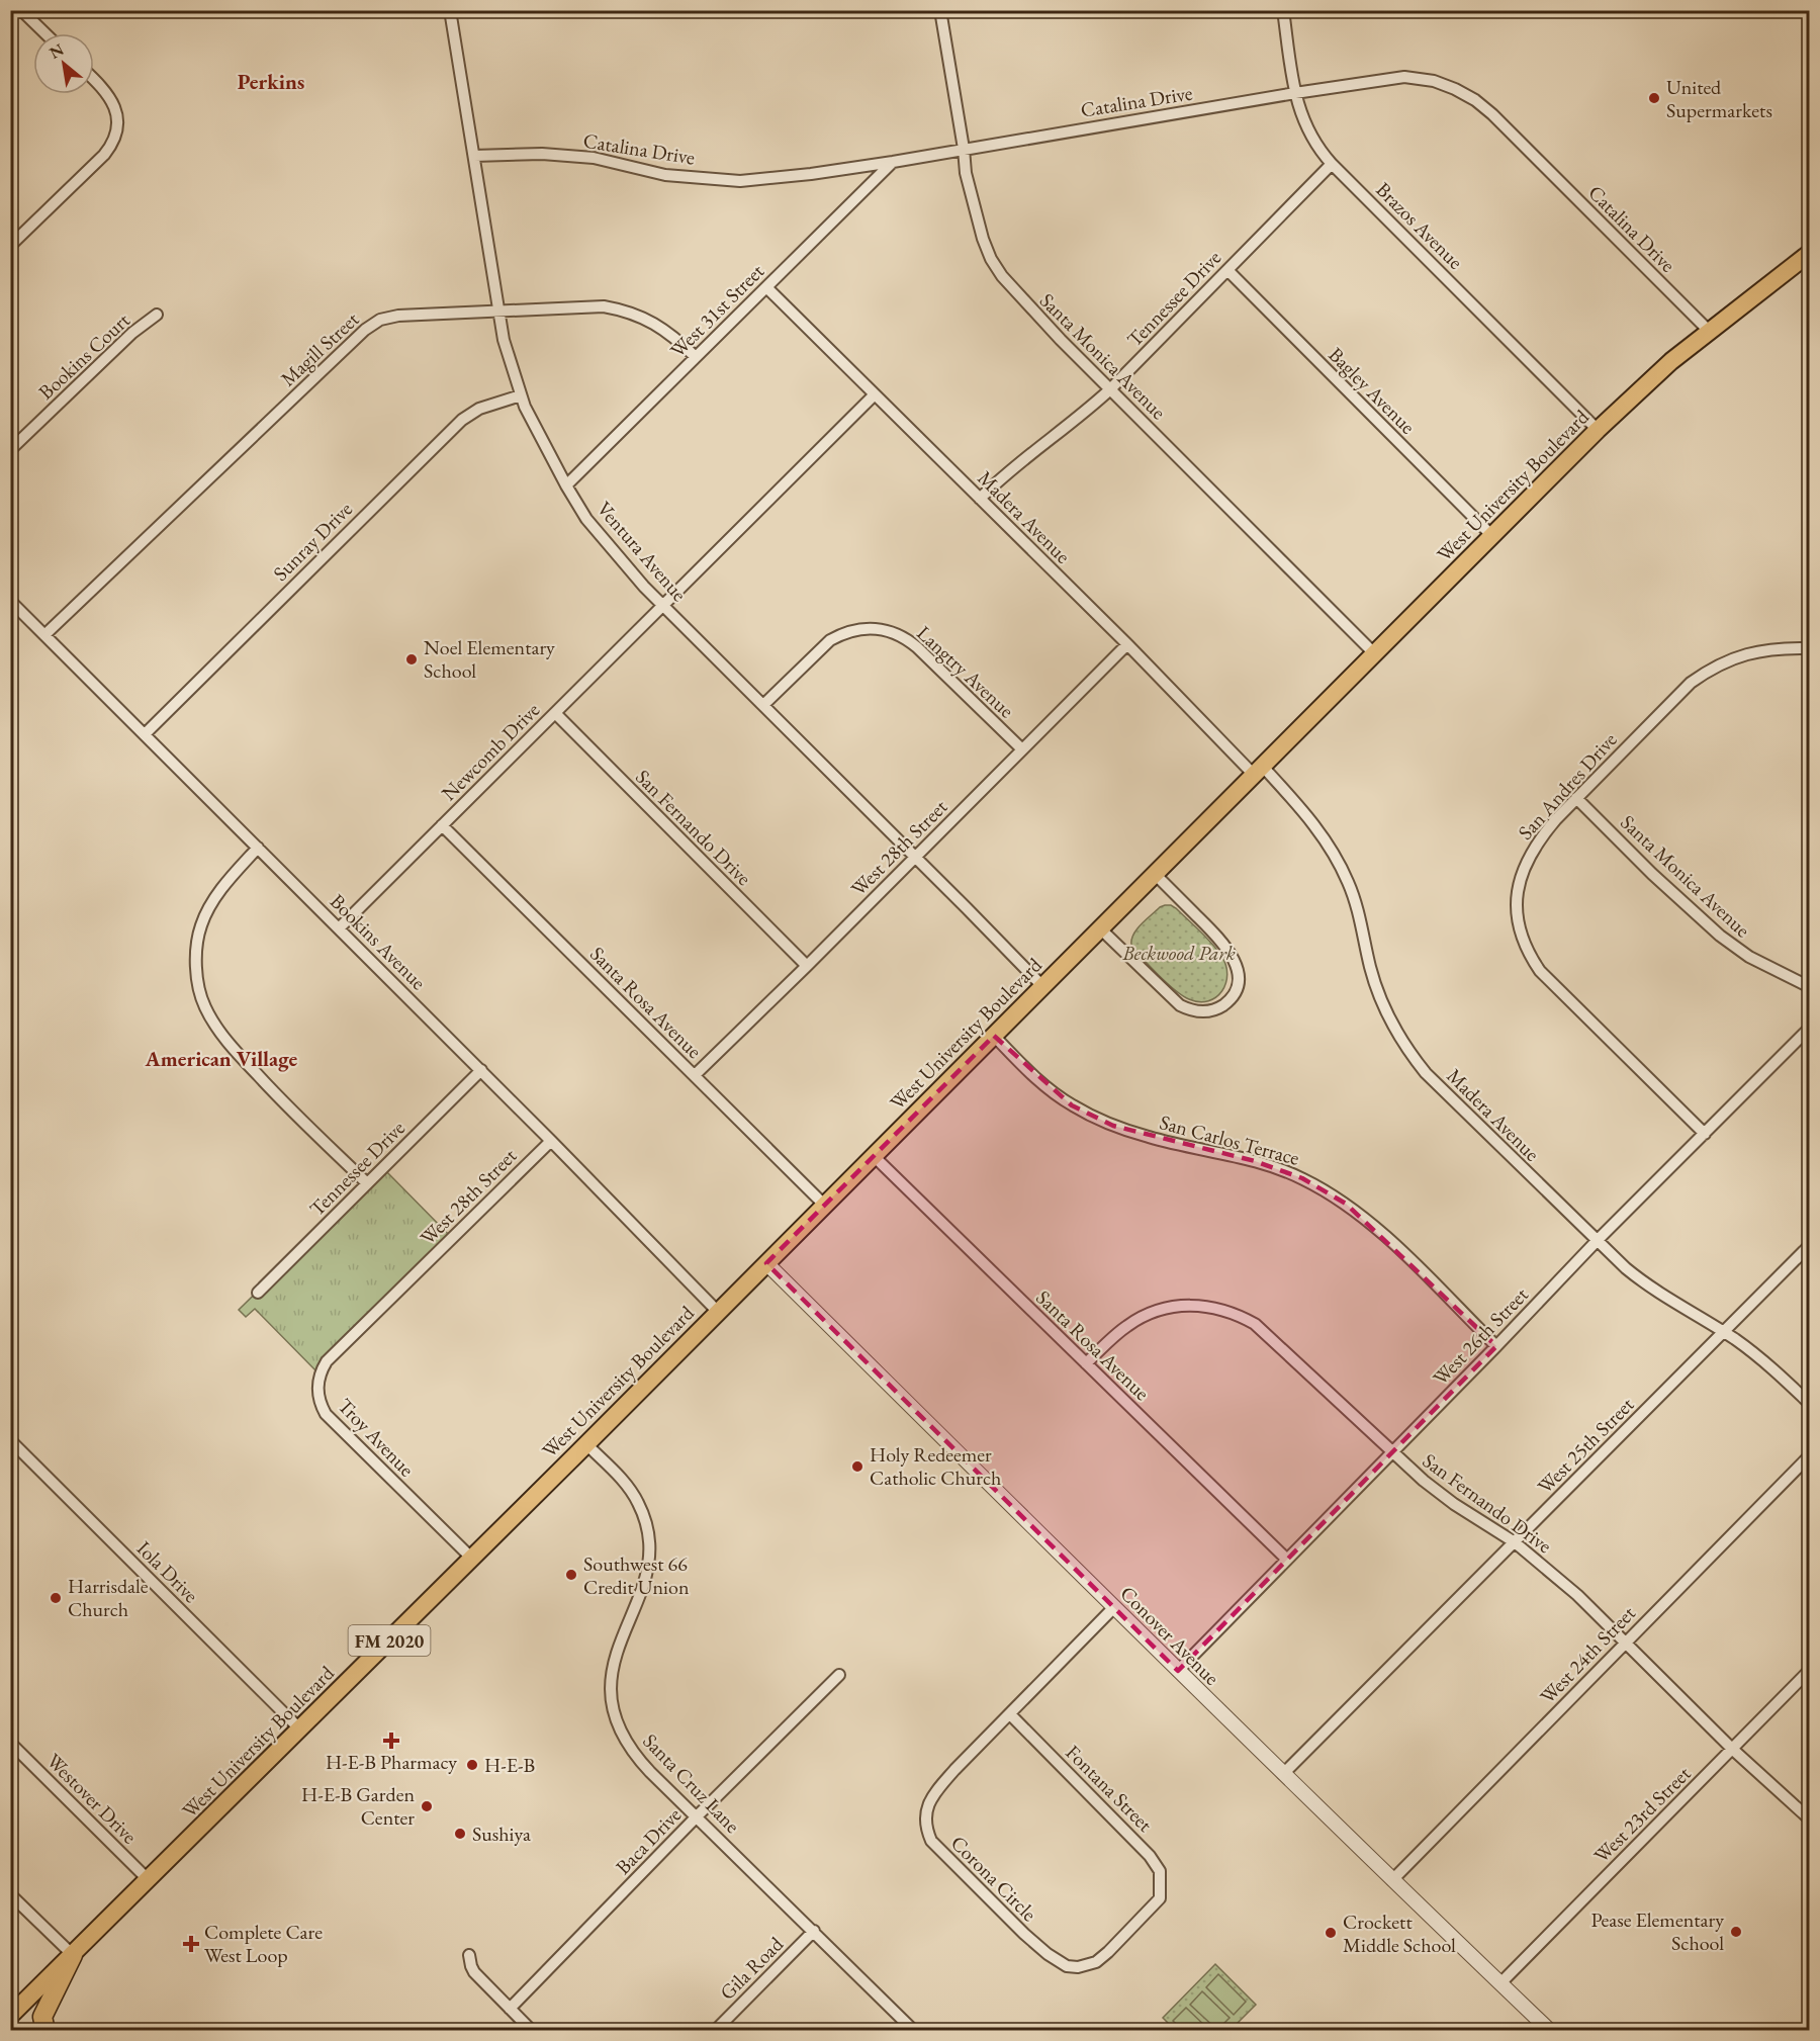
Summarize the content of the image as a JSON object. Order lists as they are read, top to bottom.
{
  "streets": {
    "main road": ["West University Boulevard", "FM 2020"],
    "street": [
      "Catalina Drive",
      "Brazos Avenue",
      "Tennessee Drive",
      "West 31st Street",
      "Magill Street",
      "Bookins Court",
      "Santa Monica Avenue",
      "Bagley Avenue",
      "Madera Avenue",
      "Sunray Drive",
      "Ventura Avenue",
      "Langtry Avenue",
      "Newcomb Drive",
      "San Andres Drive",
      "San Fernando Drive",
      "West 28th Street",
      "Bookins Avenue",
      "Santa Rosa Avenue",
      "San Carlos Terrace",
      "West 26th Street",
      "Troy Avenue",
      "West 25th Street",
      "Iola Drive",
      "Conover Avenue",
      "West 24th Street",
      "Santa Cruz Lane",
      "Fontana Street",
      "Westover Drive",
      "West 23rd Street",
      "Baca Drive",
      "Corona Circle",
      "Gila Road"
    ]
  },
  "crossings": [
    ["Catalina Drive", "Brazos Avenue"],
    ["Catalina Drive", "West 31st Street"],
    ["Catalina Drive", "Santa Monica Avenue"],
    ["Catalina Drive", "West University Boulevard"],
    ["Catalina Drive", "Ventura Avenue"],
    ["Brazos Avenue", "Tennessee Drive"],
    ["Brazos Avenue", "West University Boulevard"],
    ["Tennessee Drive", "Santa Monica Avenue"],
    ["Tennessee Drive", "Bagley Avenue"],
    ["Tennessee Drive", "Madera Avenue"],
    ["Tennessee Drive", "Bookins Avenue"],
    ["West 31st Street", "Magill Street"],
    ["West 31st Street", "Madera Avenue"],
    ["West 31st Street", "Ventura Avenue"],
    ["Magill Street", "Ventura Avenue"],
    ["Magill Street", "Bookins Avenue"],
    ["Santa Monica Avenue", "West University Boulevard"],
    ["Santa Monica Avenue", "San Andres Drive"],
    ["Bagley Avenue", "West University Boulevard"],
    ["West University Boulevard", "Madera Avenue"],
    ["West University Boulevard", "Ventura Avenue"],
    ["West University Boulevard", "Bookins Avenue"],
    ["West University Boulevard", "Santa Rosa Avenue"],
    ["West University Boulevard", "San Carlos Terrace"],
    ["West University Boulevard", "Troy Avenue"],
    ["West University Boulevard", "Iola Drive"],
    ["West University Boulevard", "Conover Avenue"],
    ["West University Boulevard", "Santa Cruz Lane"],
    ["West University Boulevard", "Westover Drive"],
    ["Madera Avenue", "Newcomb Drive"],
    ["Madera Avenue", "West 28th Street"],
    ["Madera Avenue", "West 26th Street"],
    ["Madera Avenue", "West 25th Street"],
    ["Sunray Drive", "Ventura Avenue"],
    ["Sunray Drive", "Bookins Avenue"],
    ["Ventura Avenue", "Langtry Avenue"],
    ["Ventura Avenue", "Newcomb Drive"],
    ["Ventura Avenue", "West 28th Street"],
    ["Langtry Avenue", "West 28th Street"],
    ["Newcomb Drive", "San Fernando Drive"],
    ["Newcomb Drive", "Bookins Avenue"],
    ["Newcomb Drive", "Santa Rosa Avenue"],
    ["San Andres Drive", "West 26th Street"],
    ["San Fernando Drive", "West 28th Street"],
    ["San Fernando Drive", "Santa Rosa Avenue"],
    ["San Fernando Drive", "West 26th Street"],
    ["San Fernando Drive", "West 25th Street"],
    ["San Fernando Drive", "West 24th Street"],
    ["San Fernando Drive", "West 23rd Street"],
    ["West 28th Street", "Bookins Avenue"],
    ["West 28th Street", "Santa Rosa Avenue"],
    ["West 28th Street", "Troy Avenue"],
    ["Santa Rosa Avenue", "West 26th Street"],
    ["San Carlos Terrace", "West 26th Street"],
    ["West 26th Street", "Conover Avenue"],
    ["West 25th Street", "Conover Avenue"],
    ["Conover Avenue", "West 24th Street"],
    ["Conover Avenue", "West 23rd Street"],
    ["Conover Avenue", "Corona Circle"],
    ["Santa Cruz Lane", "Baca Drive"],
    ["Santa Cruz Lane", "Gila Road"],
    ["Fontana Street", "Corona Circle"]
  ],
  "districts": ["Perkins", "American Village"],
  "parks": ["Beckwood Park"],
  "places": {
    "other": [
      "United Supermarkets",
      "Noel Elementary School",
      "Holy Redeemer Catholic Church",
      "Southwest 66 Credit Union",
      "Harrisdale Church",
      "H-E-B",
      "H-E-B Garden Center",
      "Sushiya",
      "Pease Elementary School",
      "Crockett Middle School"
    ],
    "health": ["H-E-B Pharmacy", "Complete Care West Loop"]
  },
  "north": "top left"
}
